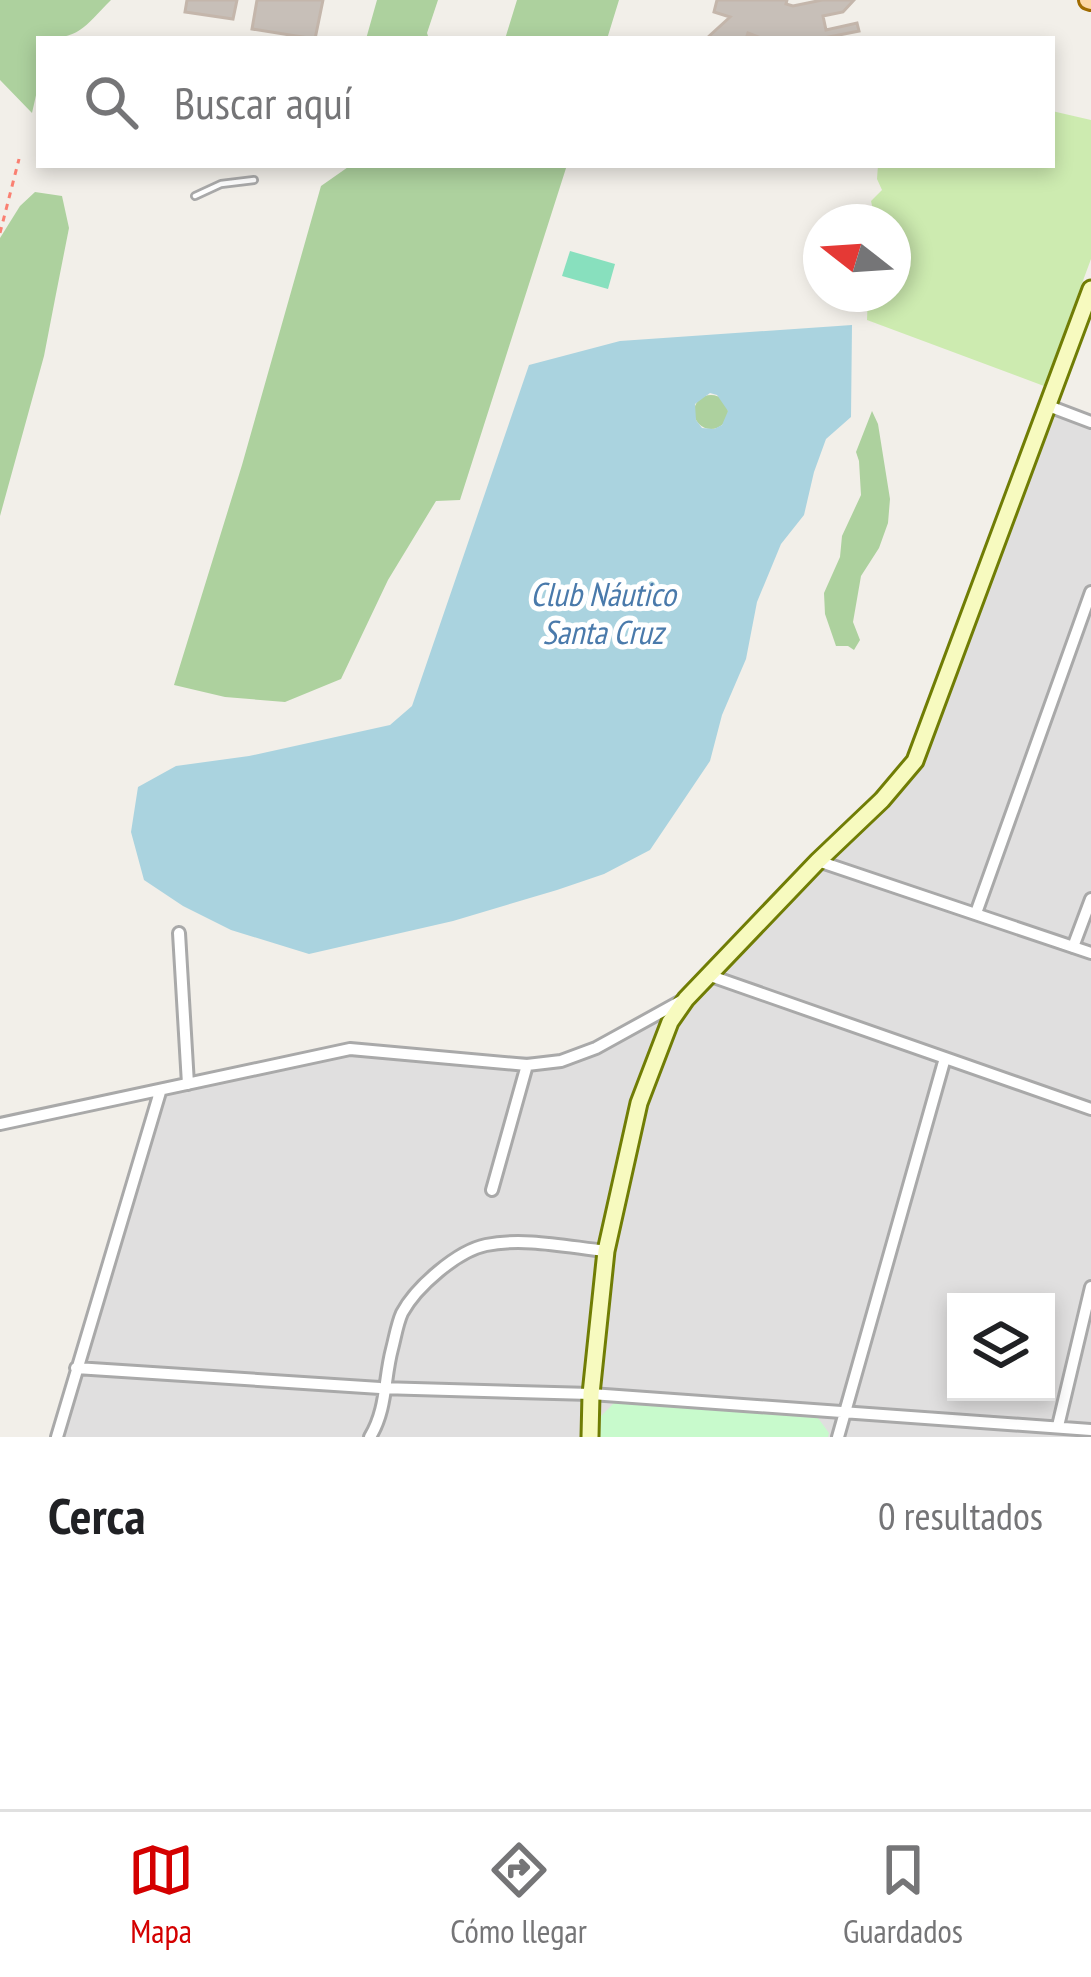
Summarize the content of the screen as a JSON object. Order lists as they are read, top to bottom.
{
  "water": ["Club Náutico Santa Cruz"],
  "north": "left",
  "page": {
    "search": "Buscar aquí",
    "heading": ["Cerca", "0 resultados"],
    "nav": ["Mapa", "Cómo llegar", "Guardados"]
  }
}
